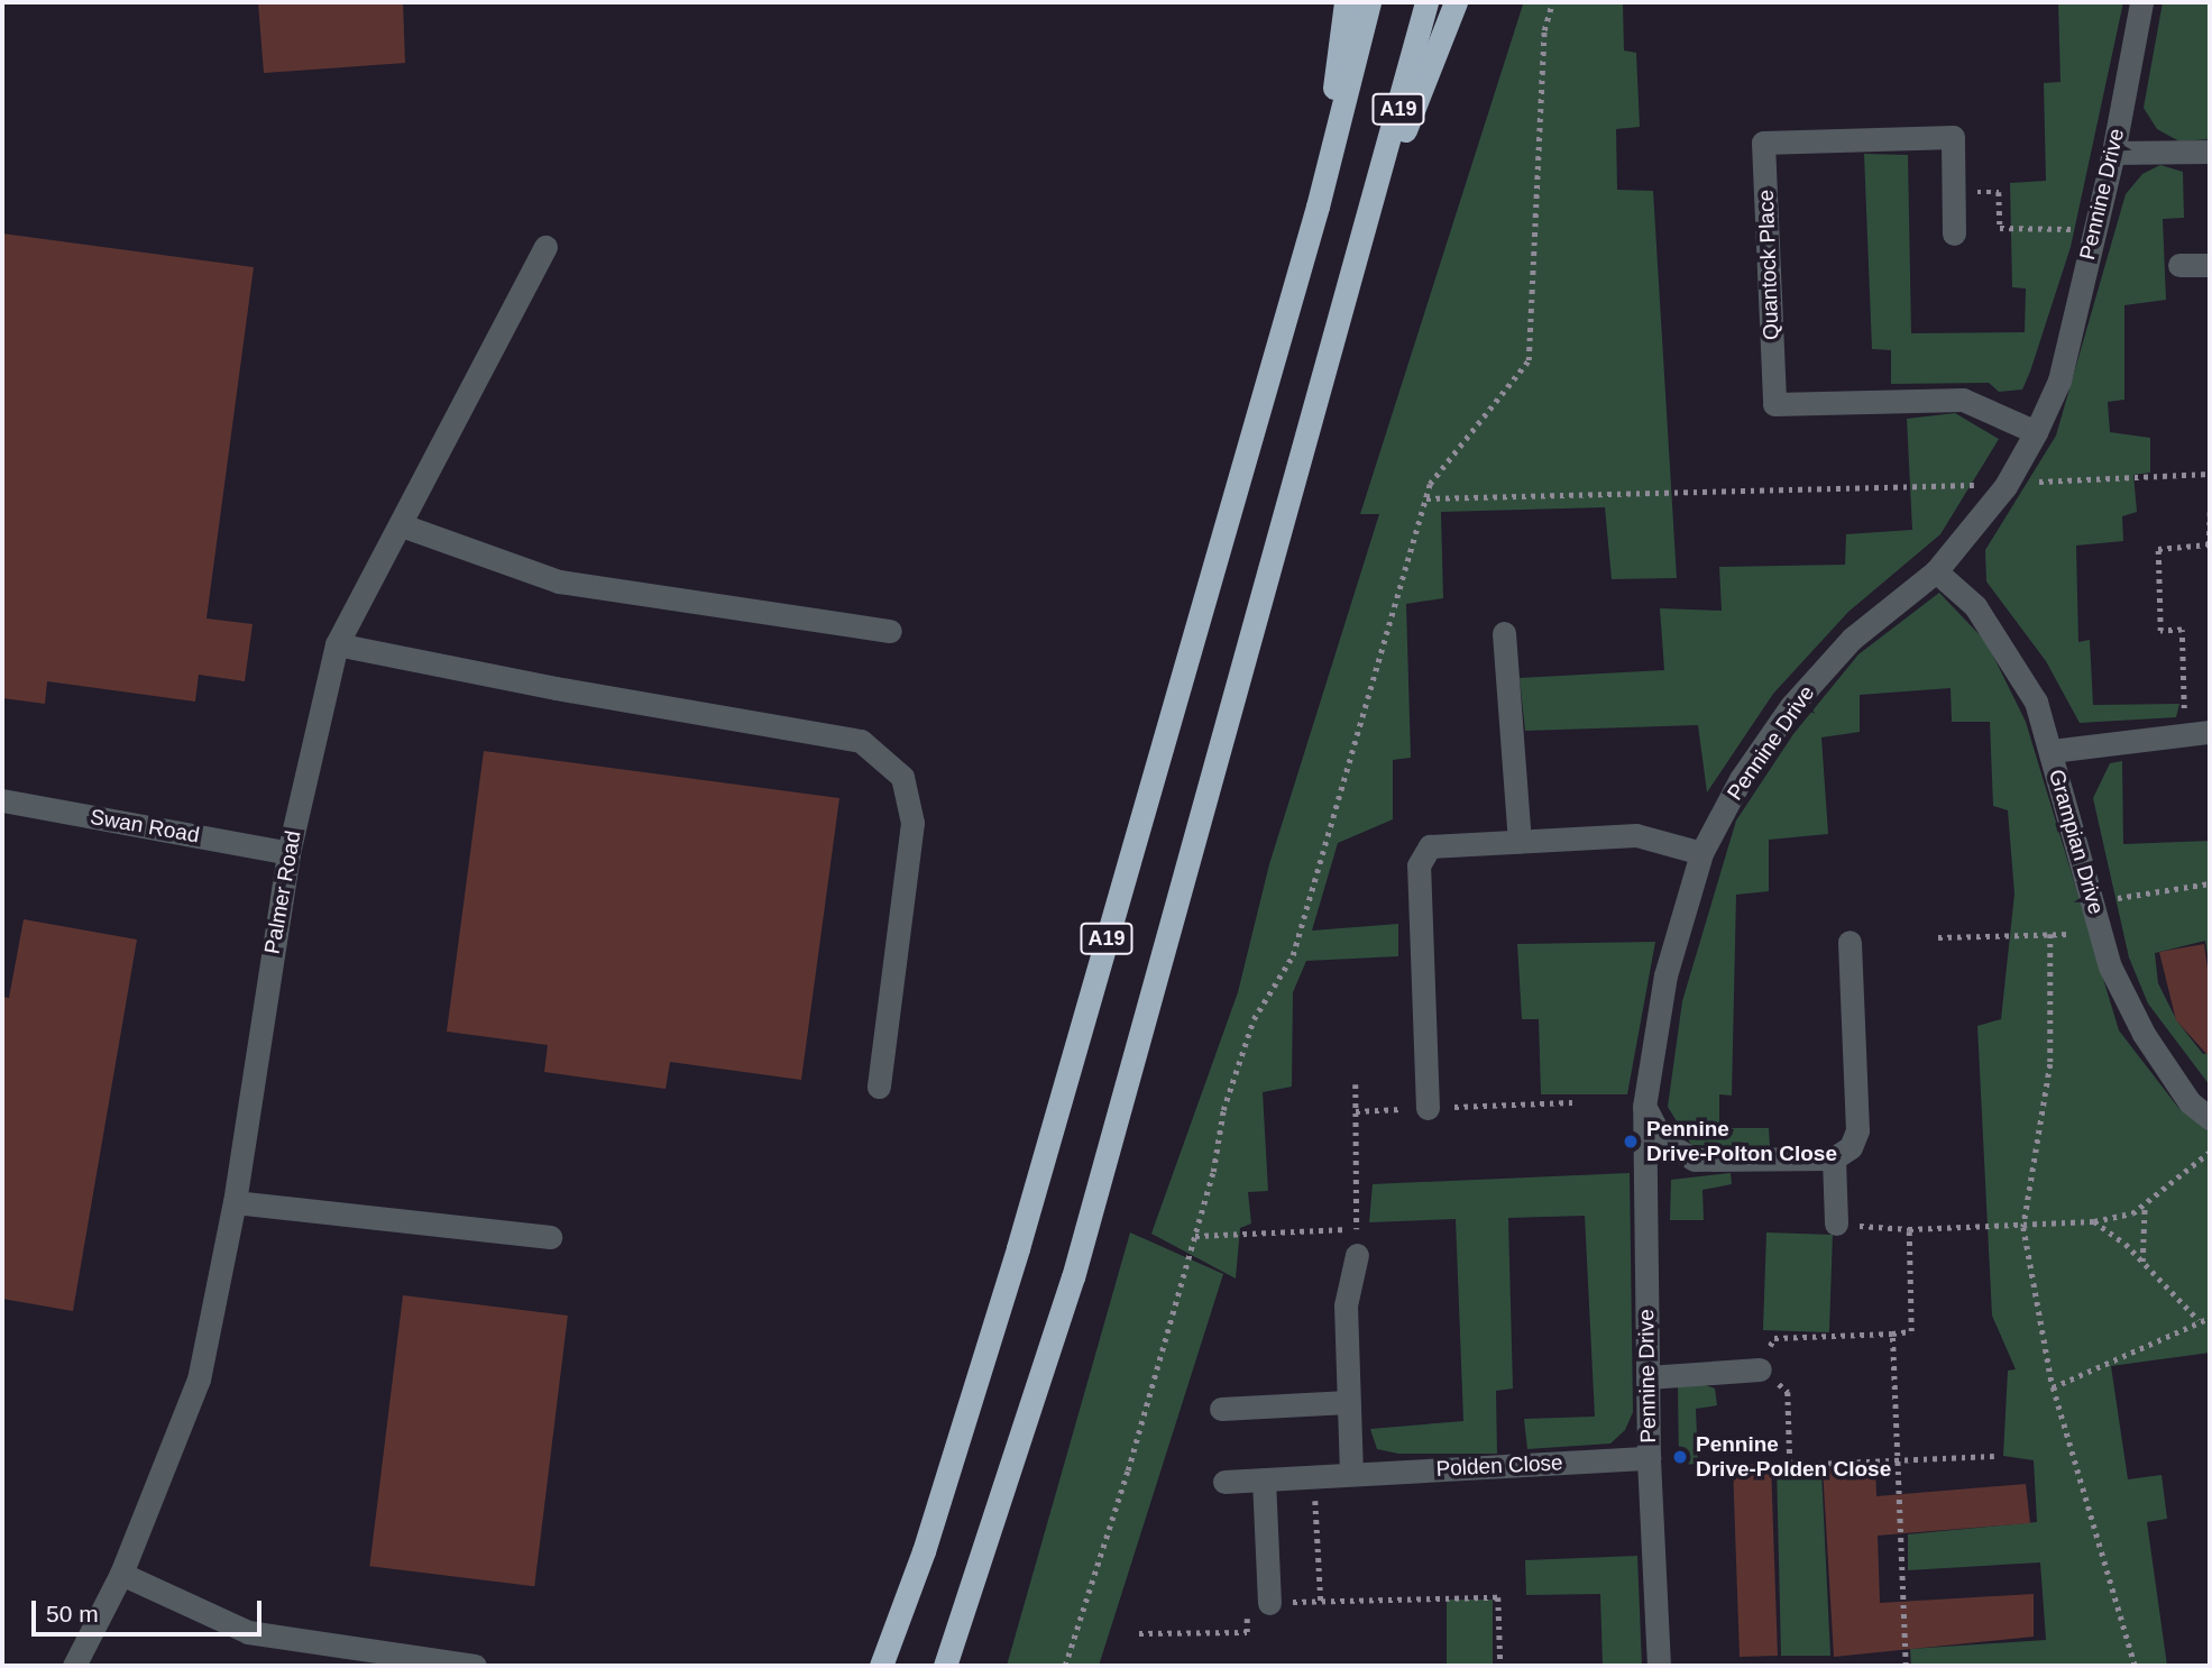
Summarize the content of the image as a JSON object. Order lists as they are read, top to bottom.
{
  "streets": {
    "highway": ["A19"],
    "street": [
      "Pennine Drive",
      "Quantock Place",
      "Swan Road",
      "Grampian Drive",
      "Palmer Road",
      "Polden Close"
    ]
  },
  "crossings": [
    ["Pennine Drive", "Quantock Place"],
    ["Pennine Drive", "Grampian Drive"],
    ["Pennine Drive", "Polden Close"],
    ["Swan Road", "Palmer Road"]
  ],
  "places": ["Pennine Drive-Polton Close", "Pennine Drive-Polden Close"],
  "scale_bar": "50 m"
}
